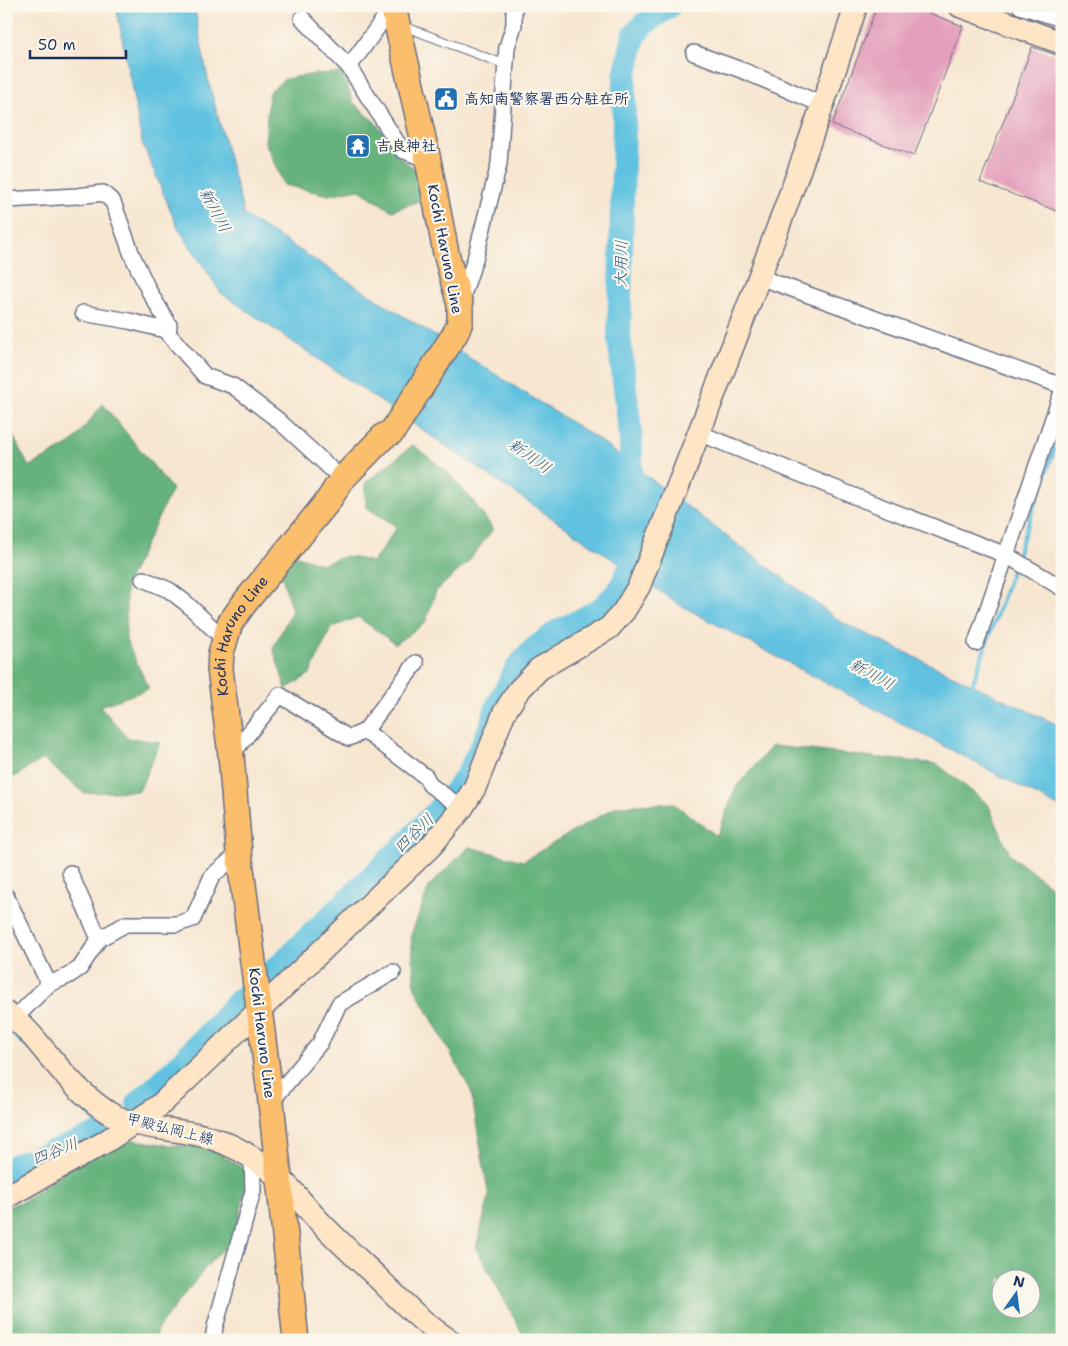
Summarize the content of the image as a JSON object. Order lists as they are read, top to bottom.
{
  "streets": {
    "main road": ["Kochi Haruno Line"],
    "street": ["甲殿弘岡上線"]
  },
  "crossings": [
    ["Kochi Haruno Line", "甲殿弘岡上線"]
  ],
  "water": ["新川川", "大用川", "四谷川"],
  "places": {
    "public building": ["高知南警察署西分駐在所"],
    "temple": ["吉良神社"]
  },
  "scale_bar": "50 m",
  "north": "top"
}
